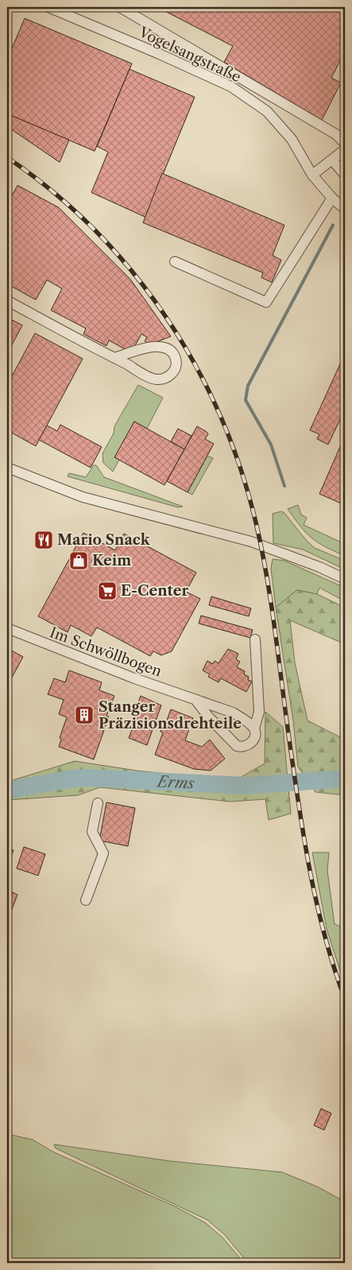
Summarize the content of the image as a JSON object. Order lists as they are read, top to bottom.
{
  "streets": {
    "street": ["Vogelsangstraße", "Im Schwöllbogen"]
  },
  "water": ["Erms"],
  "places": {
    "restaurant": ["Mario Snack"],
    "shop": ["Keim"],
    "supermarket": ["E-Center"],
    "building": ["Stanger Präzisionsdrehteile"]
  }
}
